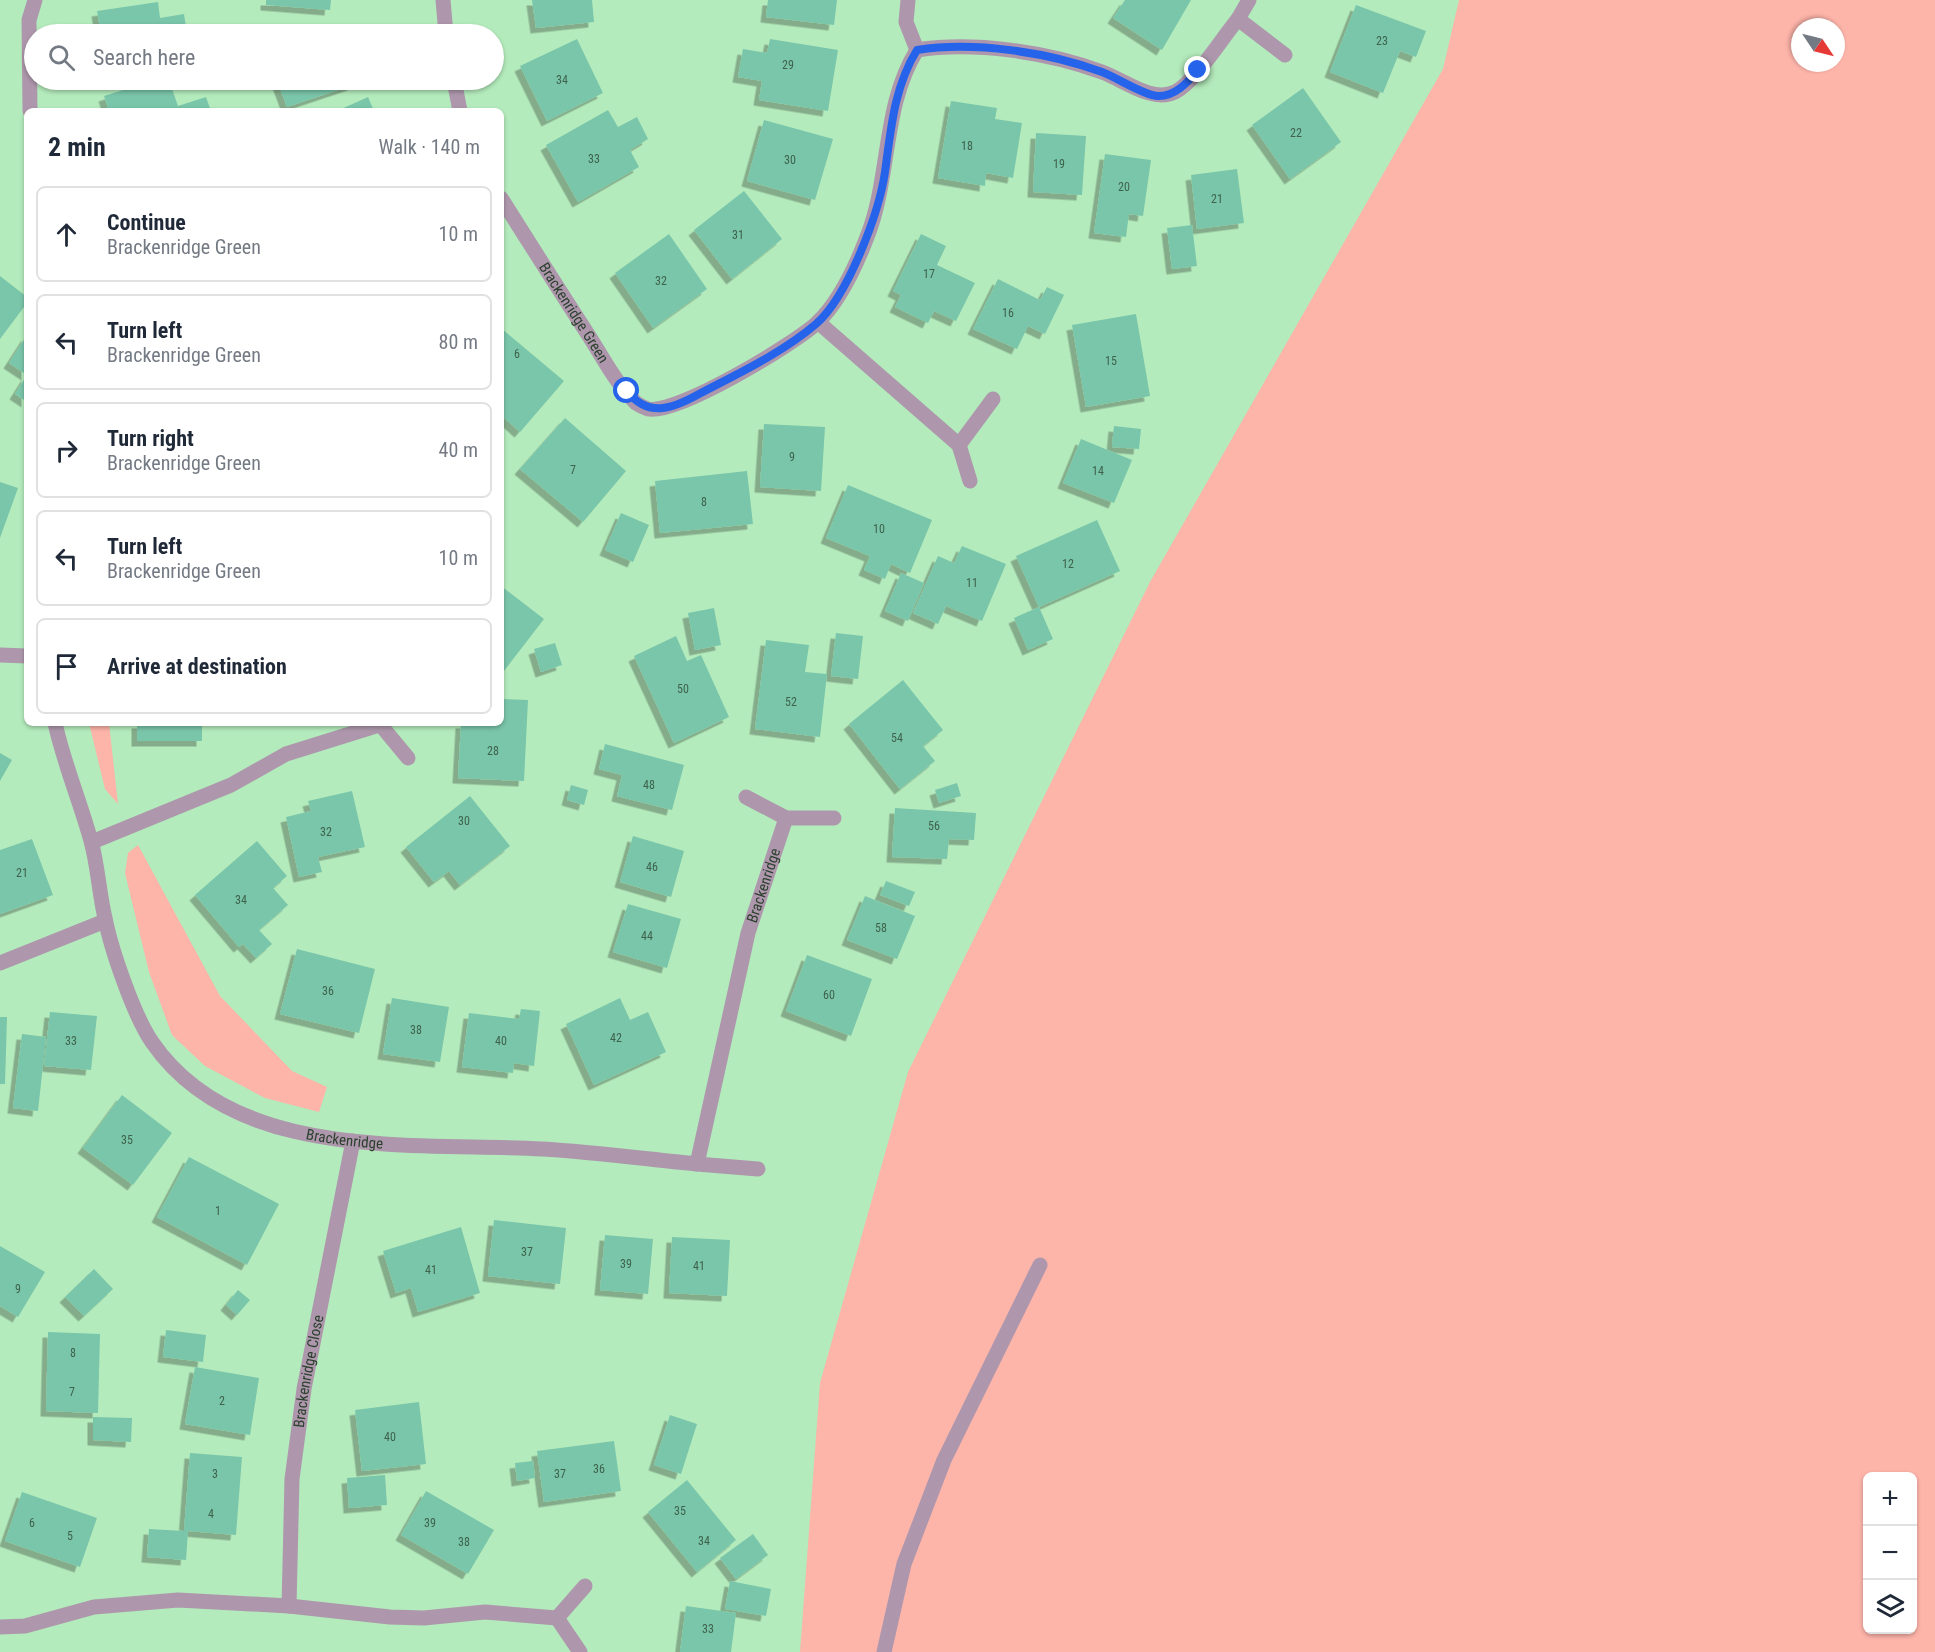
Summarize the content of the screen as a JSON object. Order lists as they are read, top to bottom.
{
  "streets": {
    "street": ["Brackenridge Green", "Brackenridge", "Brackenridge Close"]
  },
  "crossings": [
    ["Brackenridge", "Brackenridge Close"]
  ],
  "house_numbers": [
    "23",
    "29",
    "34",
    "22",
    "18",
    "33",
    "30",
    "19",
    "20",
    "21",
    "31",
    "17",
    "32",
    "16",
    "6",
    "15",
    "9",
    "7",
    "14",
    "8",
    "10",
    "12",
    "11",
    "50",
    "52",
    "54",
    "28",
    "48",
    "30",
    "56",
    "32",
    "46",
    "21",
    "34",
    "58",
    "44",
    "36",
    "60",
    "38",
    "42",
    "33",
    "40",
    "35",
    "1",
    "37",
    "39",
    "41",
    "41",
    "9",
    "8",
    "7",
    "2",
    "40",
    "36",
    "3",
    "37",
    "35",
    "4",
    "6",
    "39",
    "5",
    "34",
    "38",
    "33"
  ],
  "north": "bottom right",
  "page": {
    "search": "Search here",
    "heading": ["2 min", "Walk · 140 m"],
    "list": [
      ["Continue", "Brackenridge Green", "10 m"],
      ["Turn left", "Brackenridge Green", "80 m"],
      ["Turn right", "Brackenridge Green", "40 m"],
      ["Turn left", "Brackenridge Green", "10 m"],
      "Arrive at destination"
    ],
    "map_buttons": ["+", "−"]
  }
}
